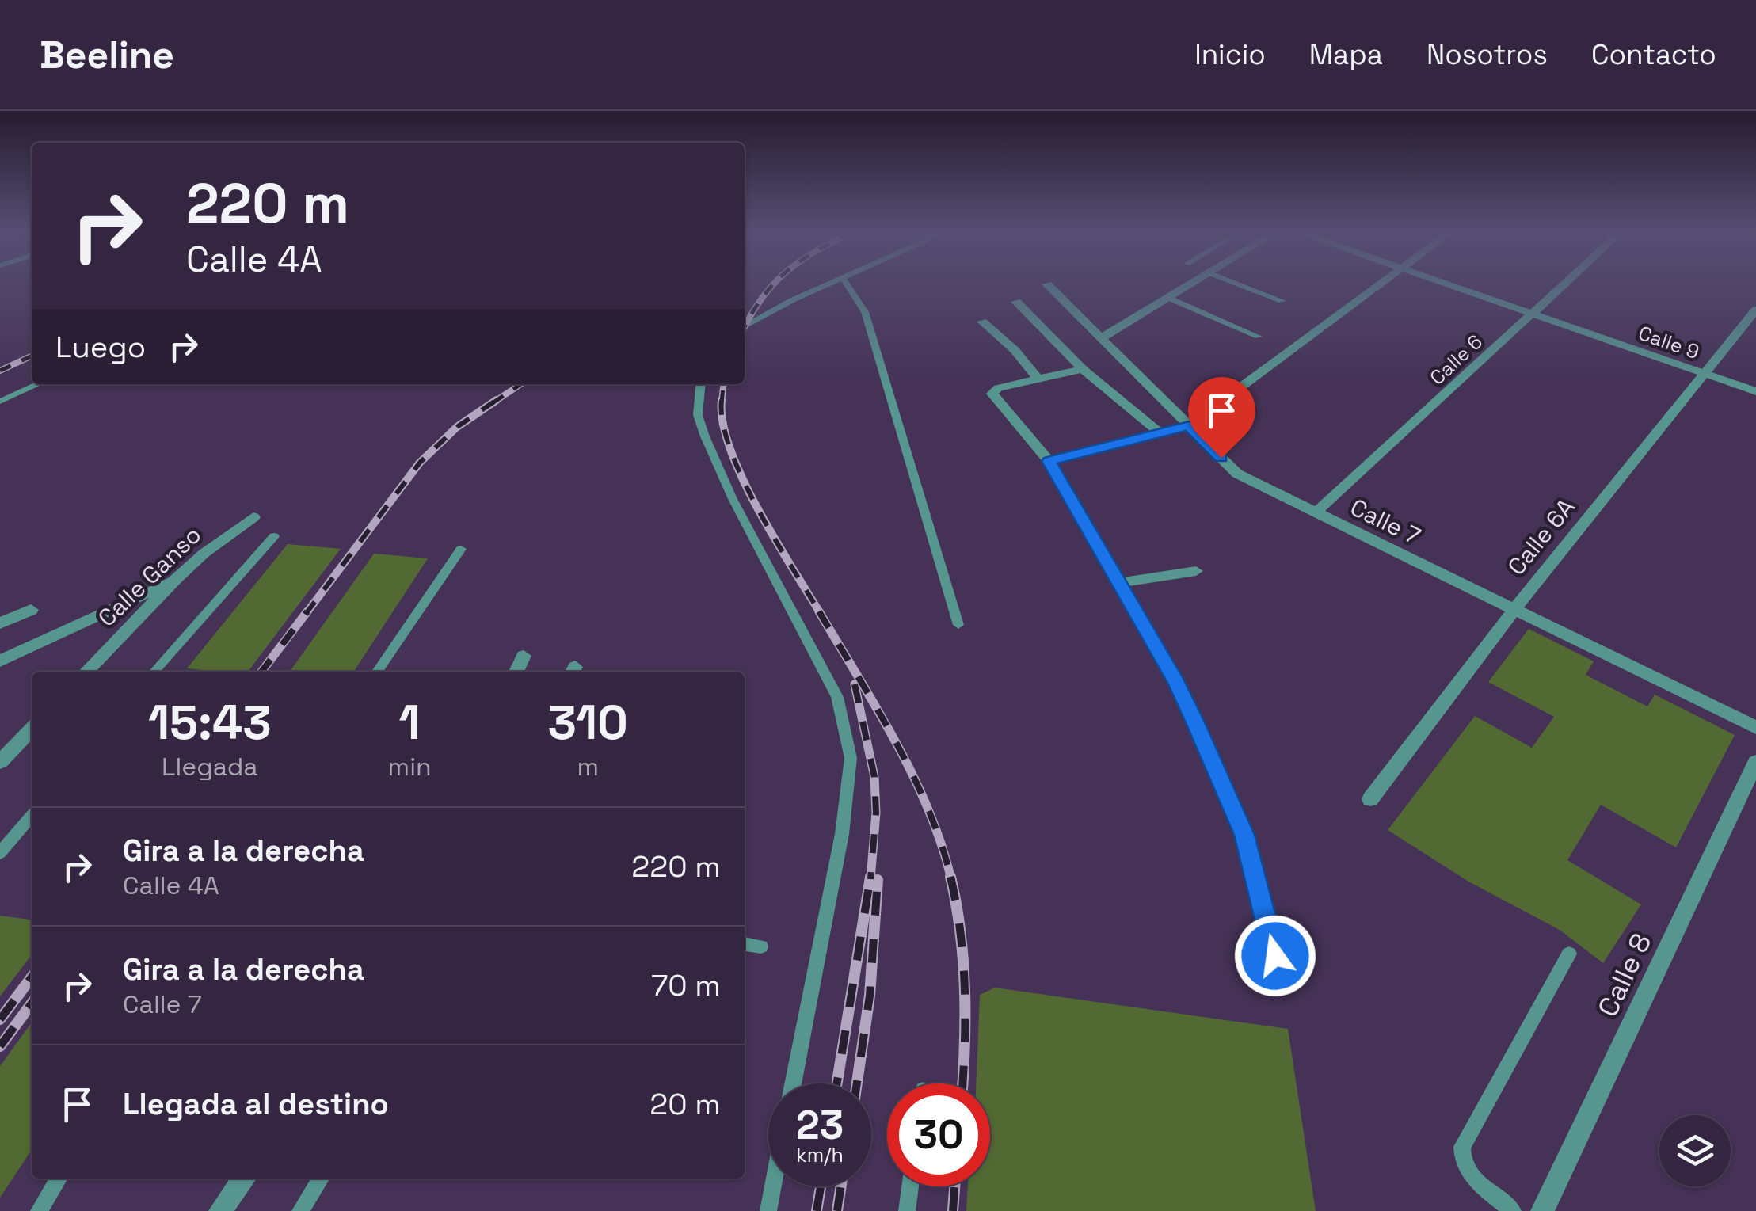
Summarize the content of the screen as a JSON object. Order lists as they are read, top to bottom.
{
  "streets": {
    "street": [
      "Calle 9",
      "Calle 6",
      "Calle 7",
      "Calle 6A",
      "Calle Ganso",
      "Calle 8"
    ]
  },
  "crossings": [
    ["Calle 9", "Calle 6"],
    ["Calle 9", "Calle 6A"],
    ["Calle 6", "Calle 7"],
    ["Calle 7", "Calle 6A"]
  ],
  "page": {
    "header": "Beeline",
    "nav": [
      "Inicio",
      "Mapa",
      "Nosotros",
      "Contacto"
    ],
    "turn": ["220 m", "Calle 4A"],
    "then": "Luego",
    "eta": [
      "15:43",
      "Llegada",
      "1",
      "min",
      "310",
      "m"
    ],
    "list": [
      {
        "name": "Gira a la derecha",
        "note": "Calle 4A",
        "value": "220 m"
      },
      {
        "name": "Gira a la derecha",
        "note": "Calle 7",
        "value": "70 m"
      },
      {
        "name": "Llegada al destino",
        "value": "20 m"
      }
    ],
    "speed": "23 km/h",
    "limit": "30"
  }
}
